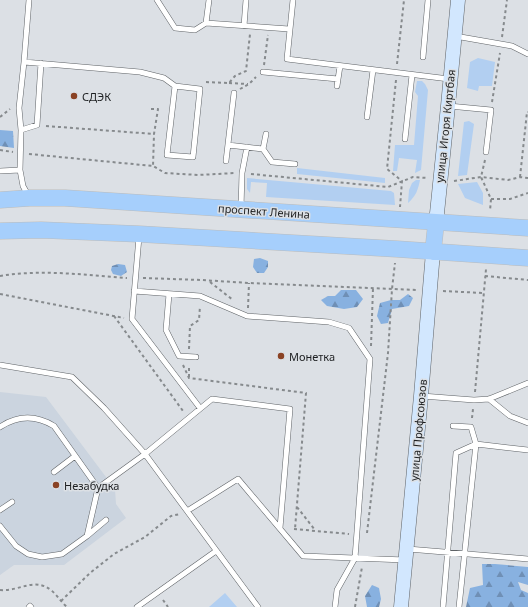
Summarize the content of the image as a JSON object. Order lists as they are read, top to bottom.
{
  "streets": {
    "main road": ["улица Игоря Киртбая", "проспект Ленина", "улица Профсоюзов"]
  },
  "crossings": [
    ["улица Игоря Киртбая", "проспект Ленина"],
    ["улица Игоря Киртбая", "улица Профсоюзов"]
  ],
  "places": ["СДЭК", "Монетка", "Незабудка"]
}
